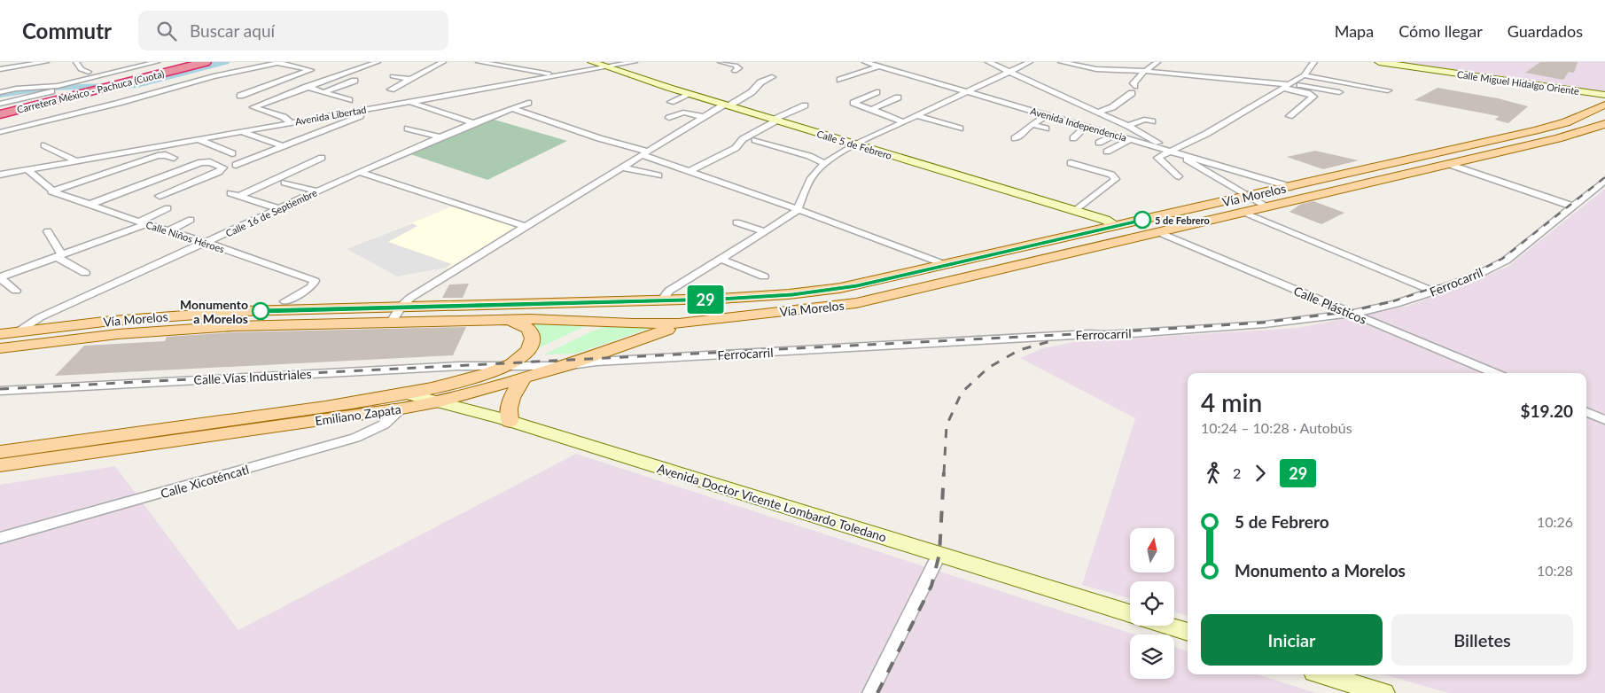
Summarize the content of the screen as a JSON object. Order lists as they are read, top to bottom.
{
  "streets": {
    "highway": ["Carretera México - Pachuca (Cuota)"],
    "main road": ["Vía Morelos", "Emiliano Zapata"],
    "street": [
      "Calle Miguel Hidalgo Oriente",
      "Avenida Libertad",
      "Avenida Independencia",
      "Calle 5 de Febrero",
      "Calle 16 de Septiembre",
      "Calle Niños Héroes",
      "Ferrocarril",
      "Calle Plásticos",
      "Calle Vías Industriales",
      "Calle Xicoténcatl",
      "Avenida Doctor Vicente Lombardo Toledano"
    ]
  },
  "crossings": [
    ["Avenida Libertad", "Calle 5 de Febrero"],
    ["Avenida Libertad", "Calle Niños Héroes"],
    ["Avenida Independencia", "Vía Morelos"],
    ["Calle 5 de Febrero", "Vía Morelos"],
    ["Vía Morelos", "Calle 16 de Septiembre"],
    ["Vía Morelos", "Calle Plásticos"],
    ["Vía Morelos", "Emiliano Zapata"],
    ["Calle 16 de Septiembre", "Calle Niños Héroes"],
    ["Ferrocarril", "Calle Plásticos"],
    ["Ferrocarril", "Calle Vías Industriales"],
    ["Ferrocarril", "Emiliano Zapata"],
    ["Calle Vías Industriales", "Emiliano Zapata"],
    ["Emiliano Zapata", "Calle Xicoténcatl"],
    ["Emiliano Zapata", "Avenida Doctor Vicente Lombardo Toledano"]
  ],
  "places": ["5 de Febrero", "Monumento a Morelos"],
  "lines": ["bus line 29"],
  "north": "top",
  "page": {
    "header": "Commutr",
    "search": "Buscar aquí",
    "nav": ["Mapa", "Cómo llegar", "Guardados"],
    "on_map": "29",
    "heading": ["4 min", "10:24 – 10:28 · Autobús", "$19.20"],
    "legs": ["2", "29"],
    "list": [
      {
        "name": "5 de Febrero",
        "value": "10:26"
      },
      {
        "name": "Monumento a Morelos",
        "value": "10:28"
      }
    ],
    "buttons": ["Iniciar", "Billetes"]
  }
}
